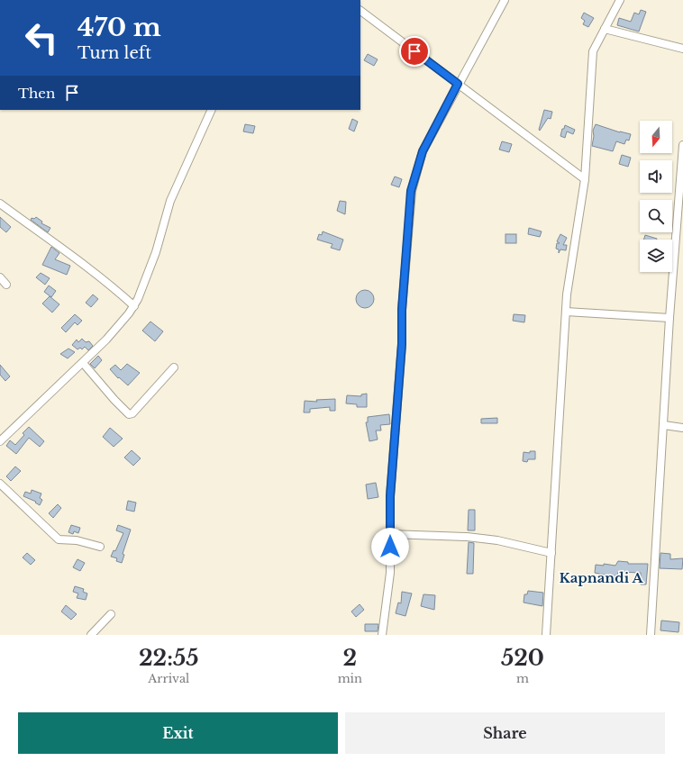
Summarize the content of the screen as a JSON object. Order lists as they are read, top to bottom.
{
  "districts": ["Kapnandi A"],
  "north": "bottom",
  "page": {
    "turn": ["470 m", "Turn left"],
    "then": "Then",
    "eta": [
      "22:55",
      "Arrival",
      "2",
      "min",
      "520",
      "m"
    ],
    "buttons": ["Exit", "Share"]
  }
}
